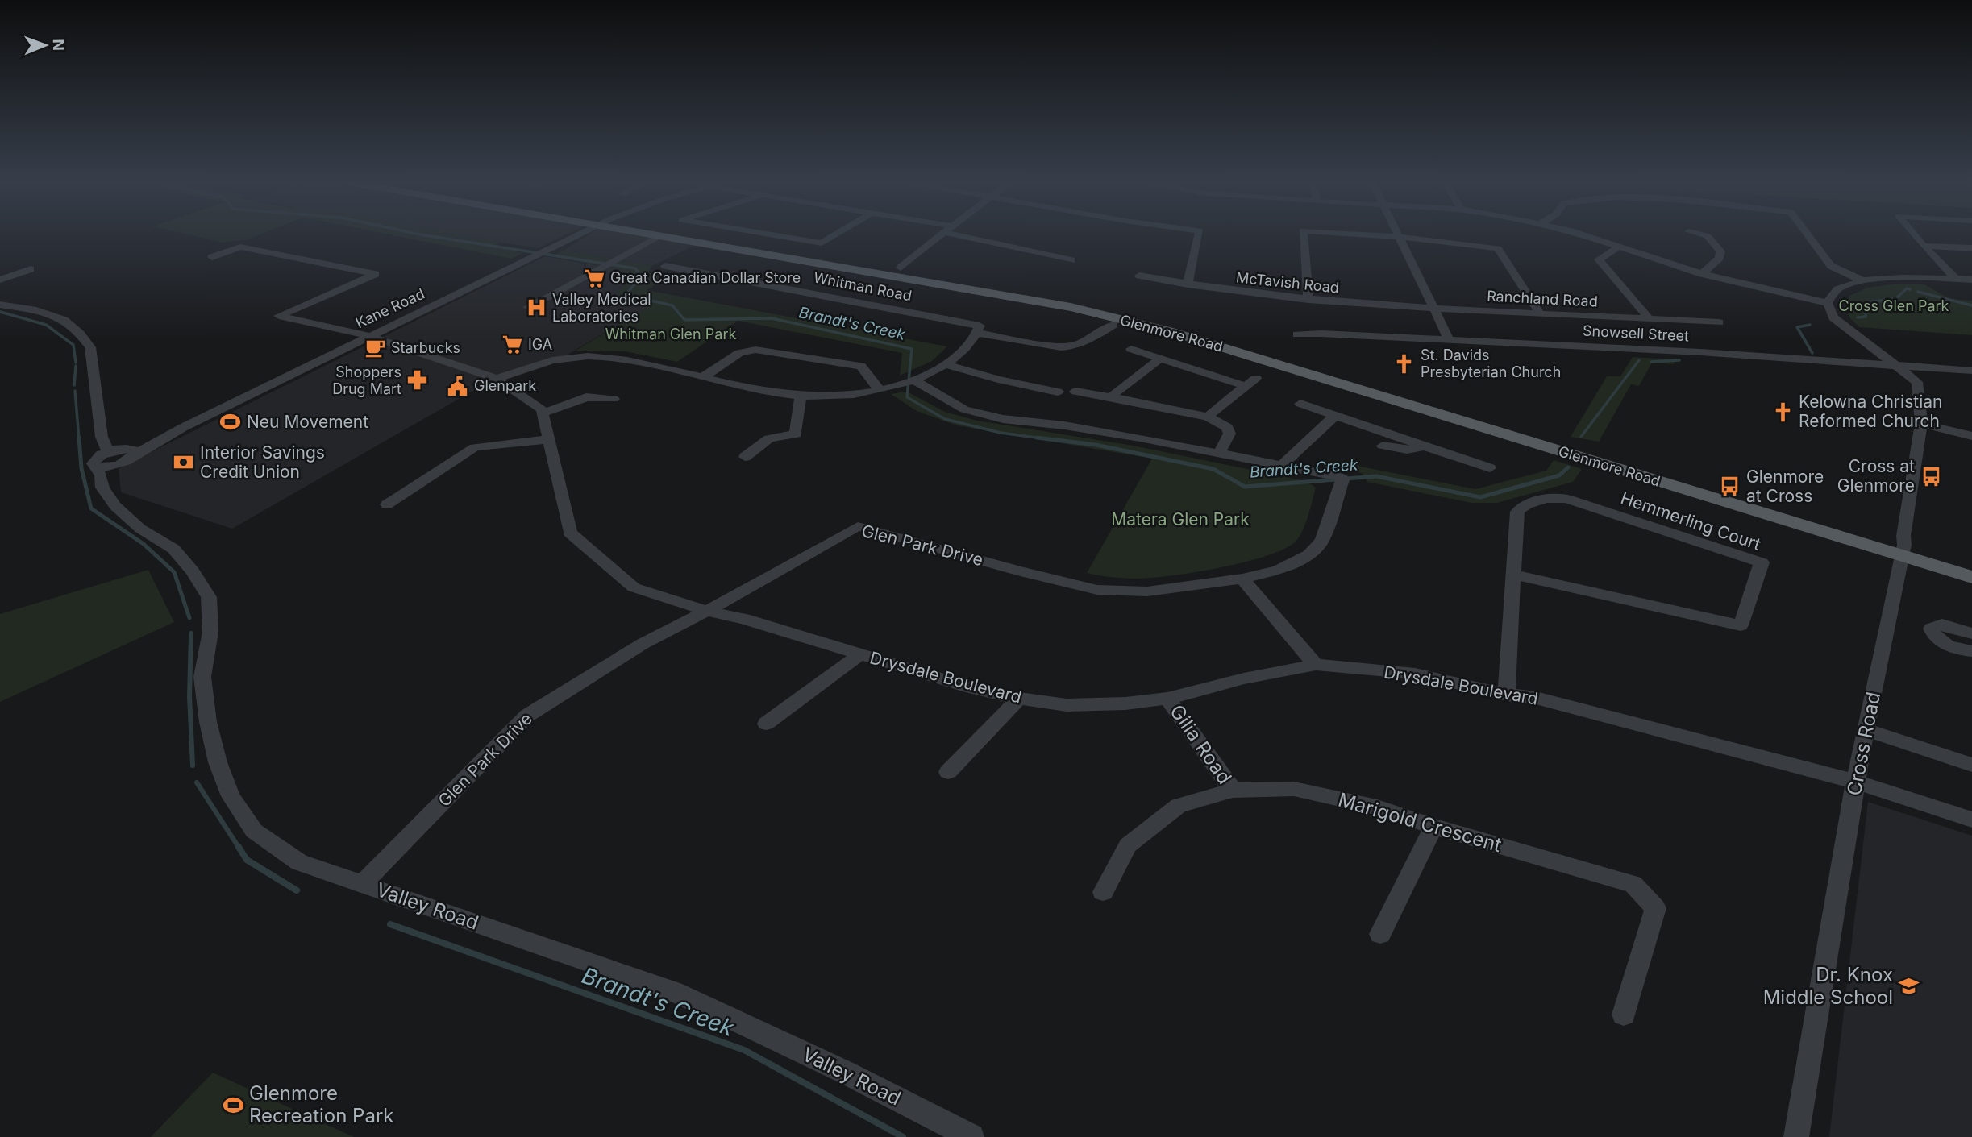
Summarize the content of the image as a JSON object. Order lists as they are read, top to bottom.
{
  "streets": {
    "main road": ["Glenmore Road"],
    "street": [
      "McTavish Road",
      "Whitman Road",
      "Ranchland Road",
      "Kane Road",
      "Snowsell Street",
      "Hemmerling Court",
      "Glen Park Drive",
      "Drysdale Boulevard",
      "Cross Road",
      "Gilia Road",
      "Marigold Crescent",
      "Valley Road"
    ]
  },
  "crossings": [
    ["McTavish Road", "Ranchland Road"],
    ["Glenmore Road", "Cross Road"],
    ["Snowsell Street", "Cross Road"],
    ["Hemmerling Court", "Drysdale Boulevard"],
    ["Glen Park Drive", "Drysdale Boulevard"],
    ["Glen Park Drive", "Valley Road"],
    ["Drysdale Boulevard", "Cross Road"],
    ["Drysdale Boulevard", "Gilia Road"],
    ["Gilia Road", "Marigold Crescent"]
  ],
  "water": ["Brandt's Creek"],
  "parks": ["Cross Glen Park", "Whitman Glen Park", "Matera Glen Park"],
  "places": {
    "supermarket": ["Great Canadian Dollar Store", "IGA"],
    "hospital": ["Valley Medical Laboratories"],
    "cafe": ["Starbucks"],
    "church": ["St. Davids Presbyterian Church", "Kelowna Christian Reformed Church"],
    "pharmacy": ["Shoppers Drug Mart"],
    "public building": ["Glenpark"],
    "sports": ["Neu Movement", "Glenmore Recreation Park"],
    "bank": ["Interior Savings Credit Union"],
    "bus stop": ["Cross at Glenmore", "Glenmore at Cross"],
    "school or university": ["Dr. Knox Middle School"]
  },
  "north": "right"
}
